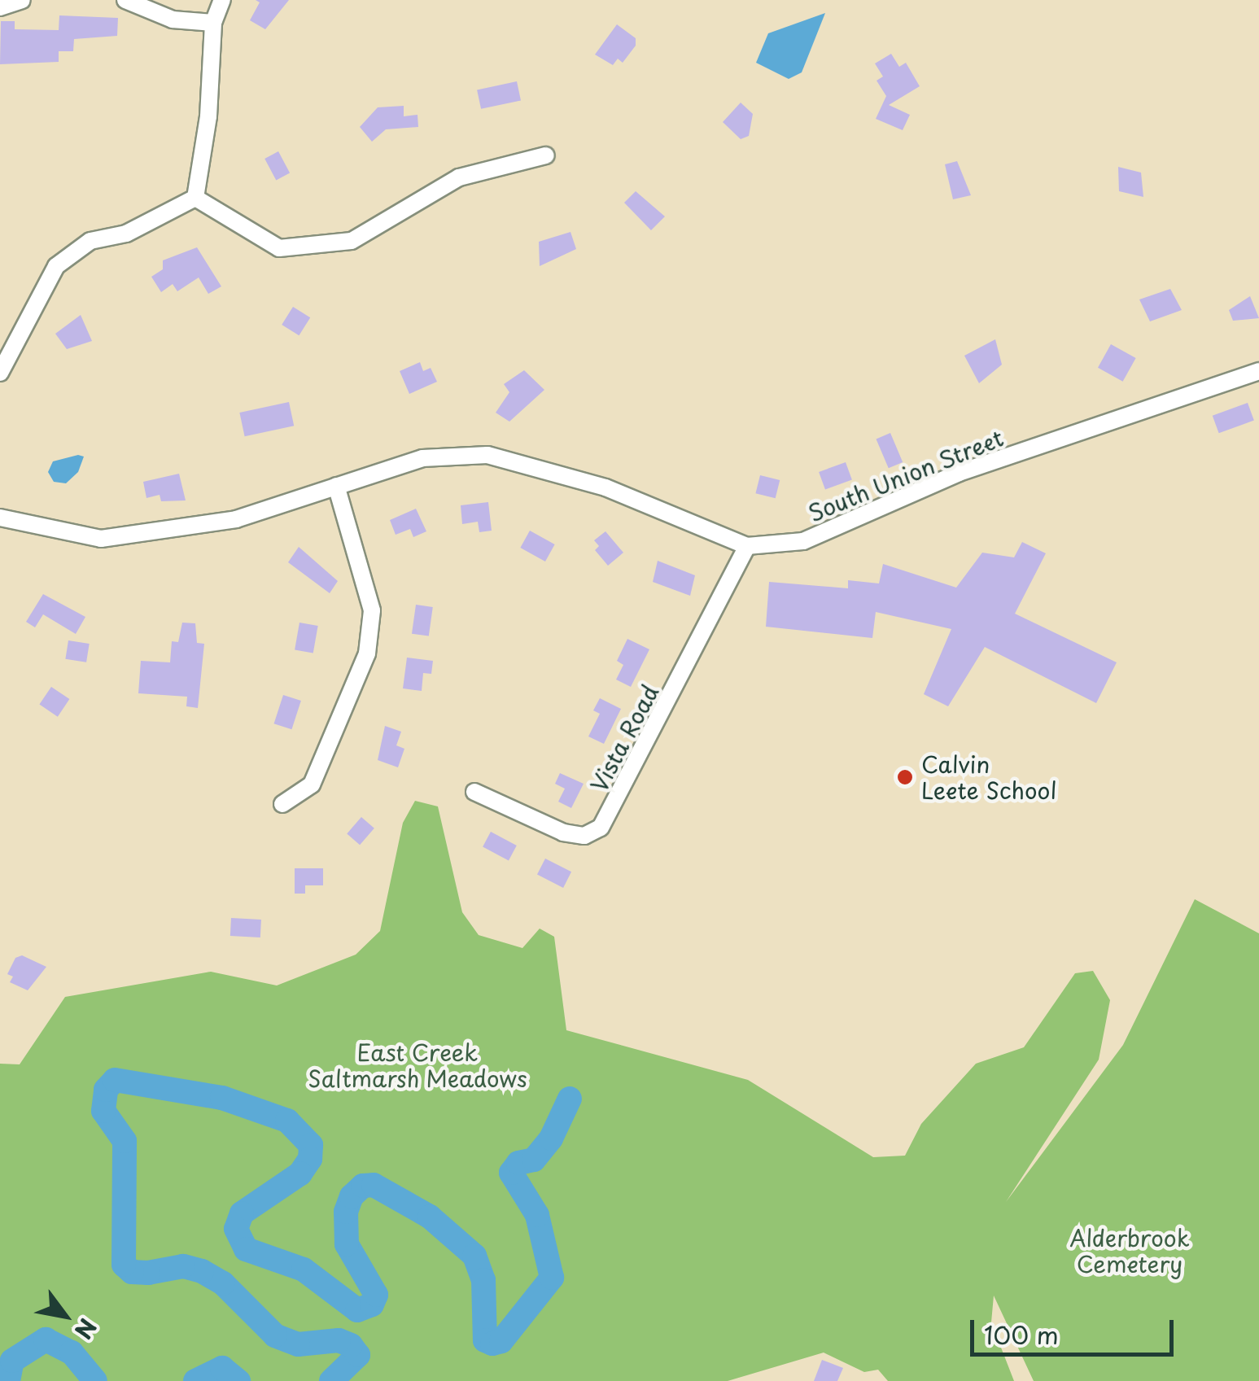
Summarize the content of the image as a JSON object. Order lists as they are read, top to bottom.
{
  "streets": {
    "street": ["South Union Street", "Vista Road"]
  },
  "crossings": [
    ["South Union Street", "Vista Road"]
  ],
  "parks": ["East Creek Saltmarsh Meadows", "Alderbrook Cemetery"],
  "places": ["Calvin Leete School"],
  "scale_bar": "100 m",
  "north": "bottom right"
}
